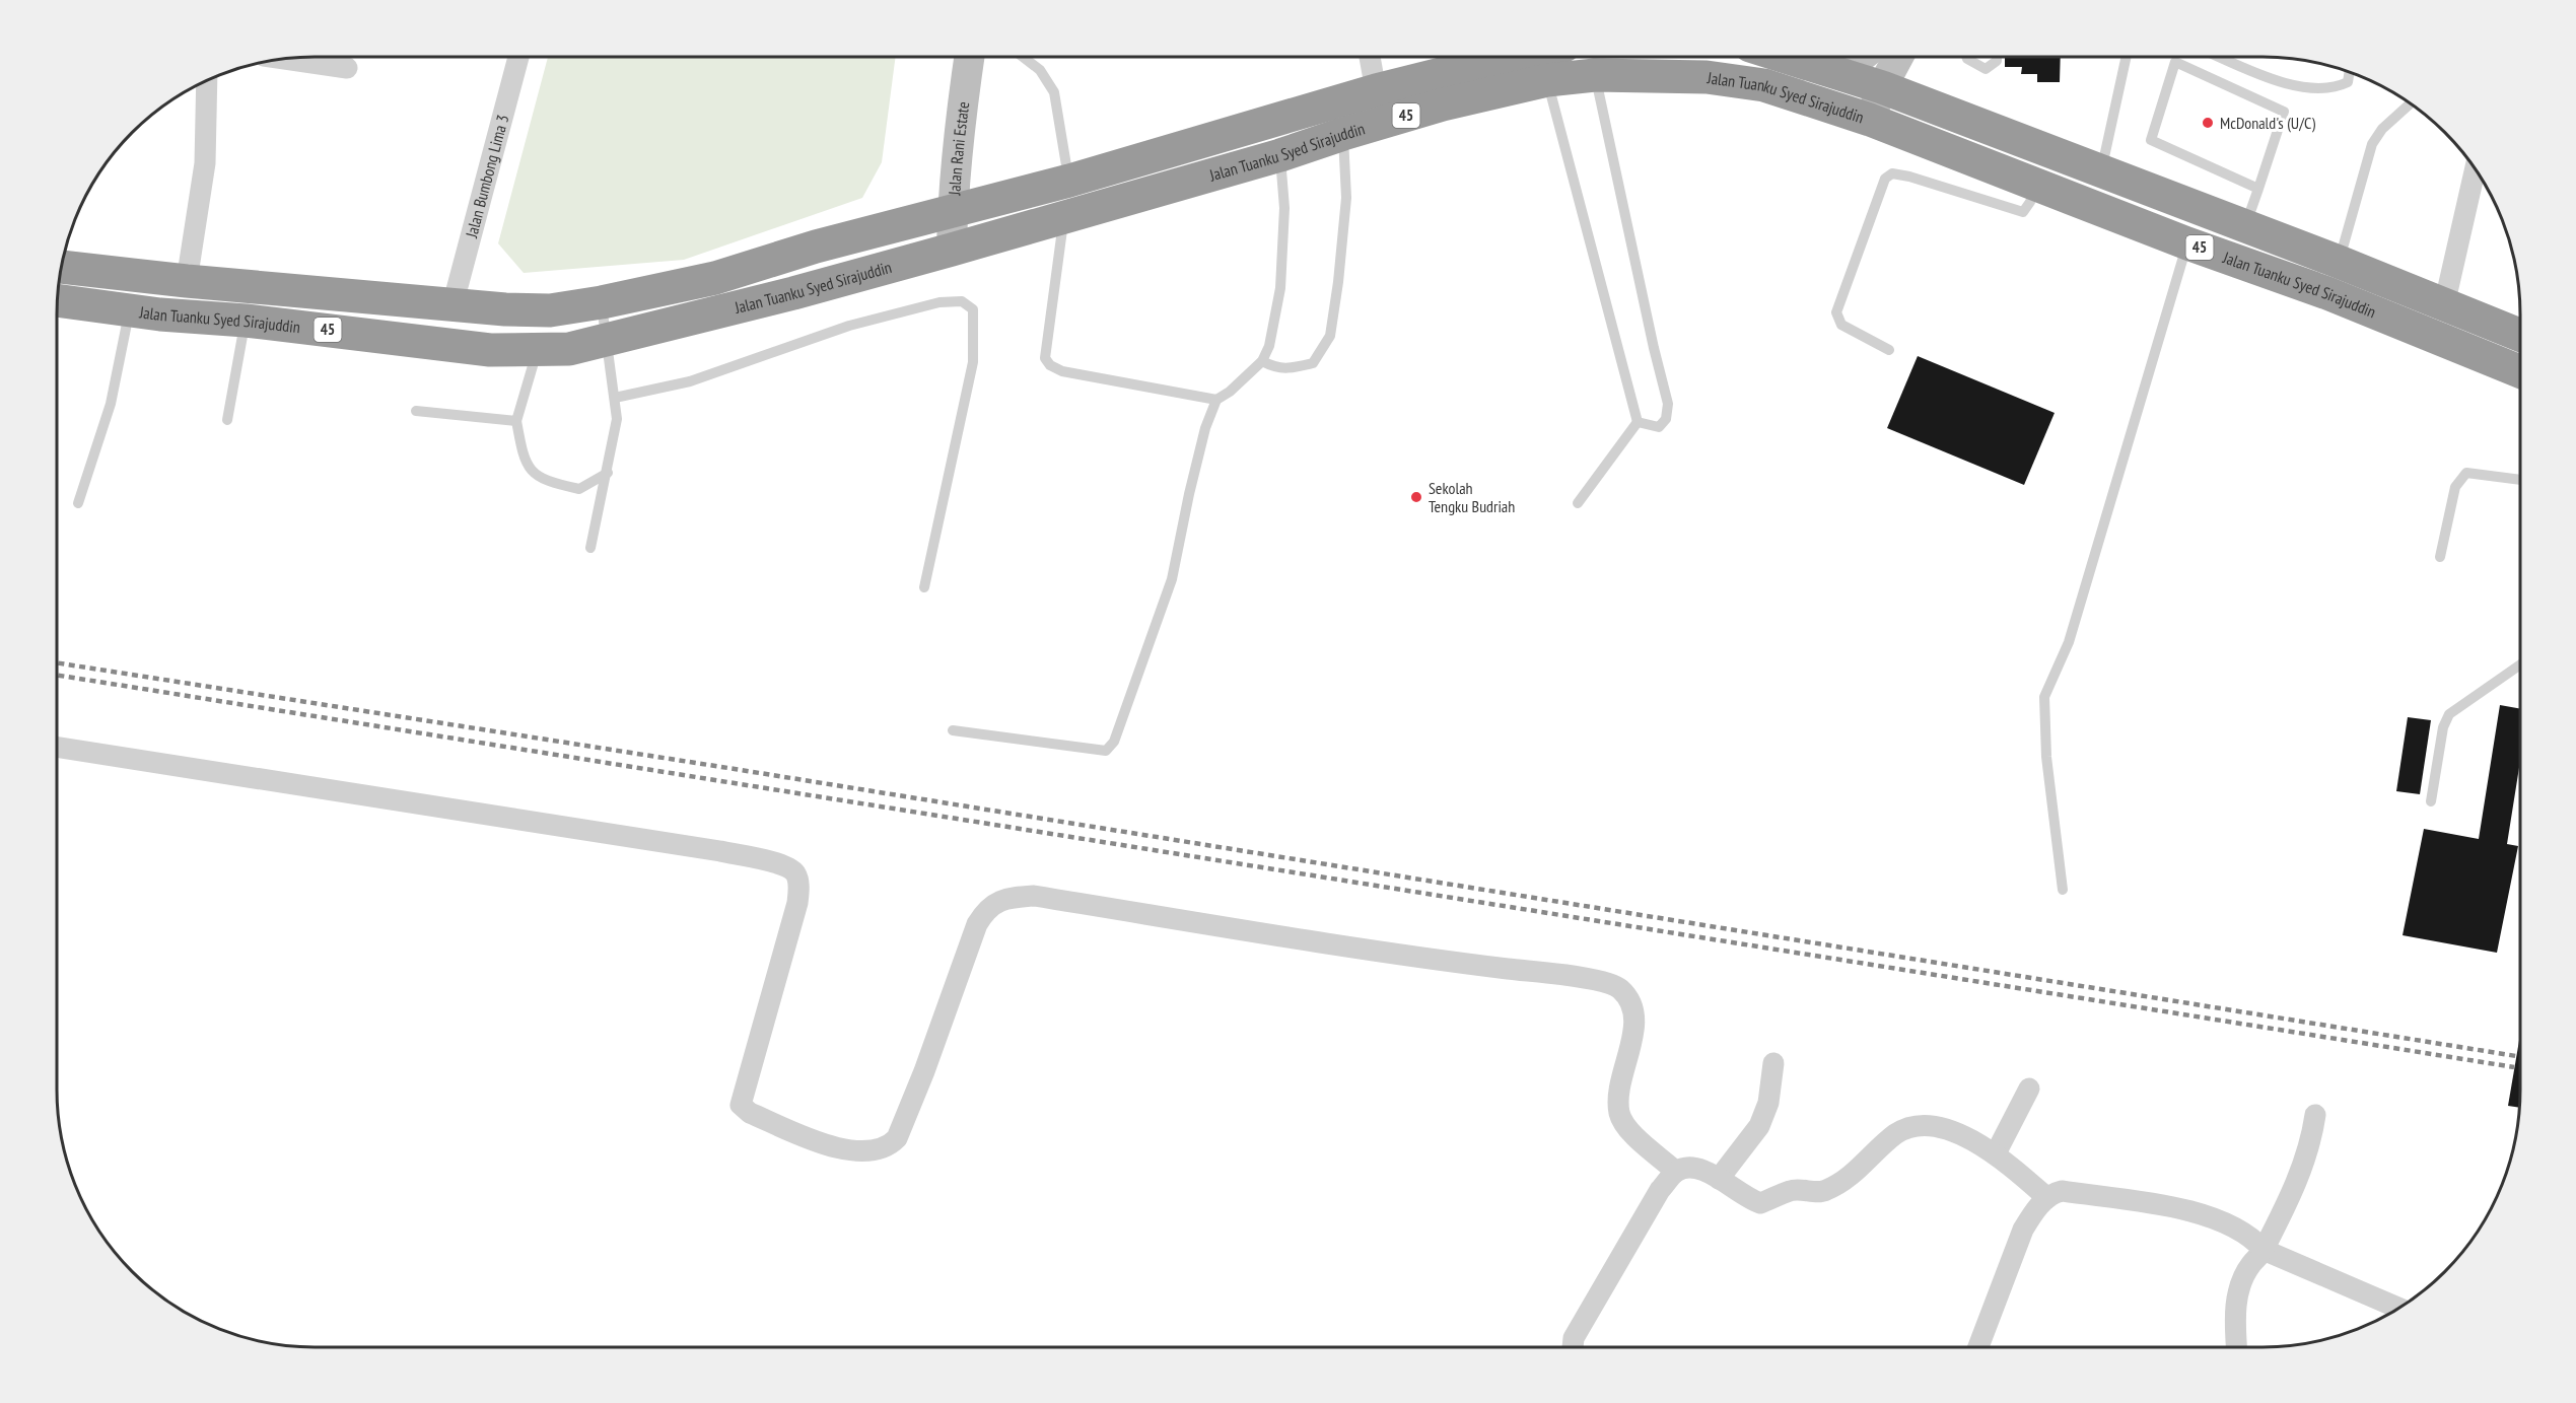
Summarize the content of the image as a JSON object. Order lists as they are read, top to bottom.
{
  "streets": {
    "highway": ["Jalan Tuanku Syed Sirajuddin", "45"],
    "street": ["Jalan Rani Estate", "Jalan Bumbong Lima 3"]
  },
  "crossings": [
    ["Jalan Tuanku Syed Sirajuddin", "Jalan Rani Estate"],
    ["Jalan Tuanku Syed Sirajuddin", "Jalan Bumbong Lima 3"]
  ],
  "places": ["McDonald's (U/C)", "Sekolah Tengku Budriah"]
}
